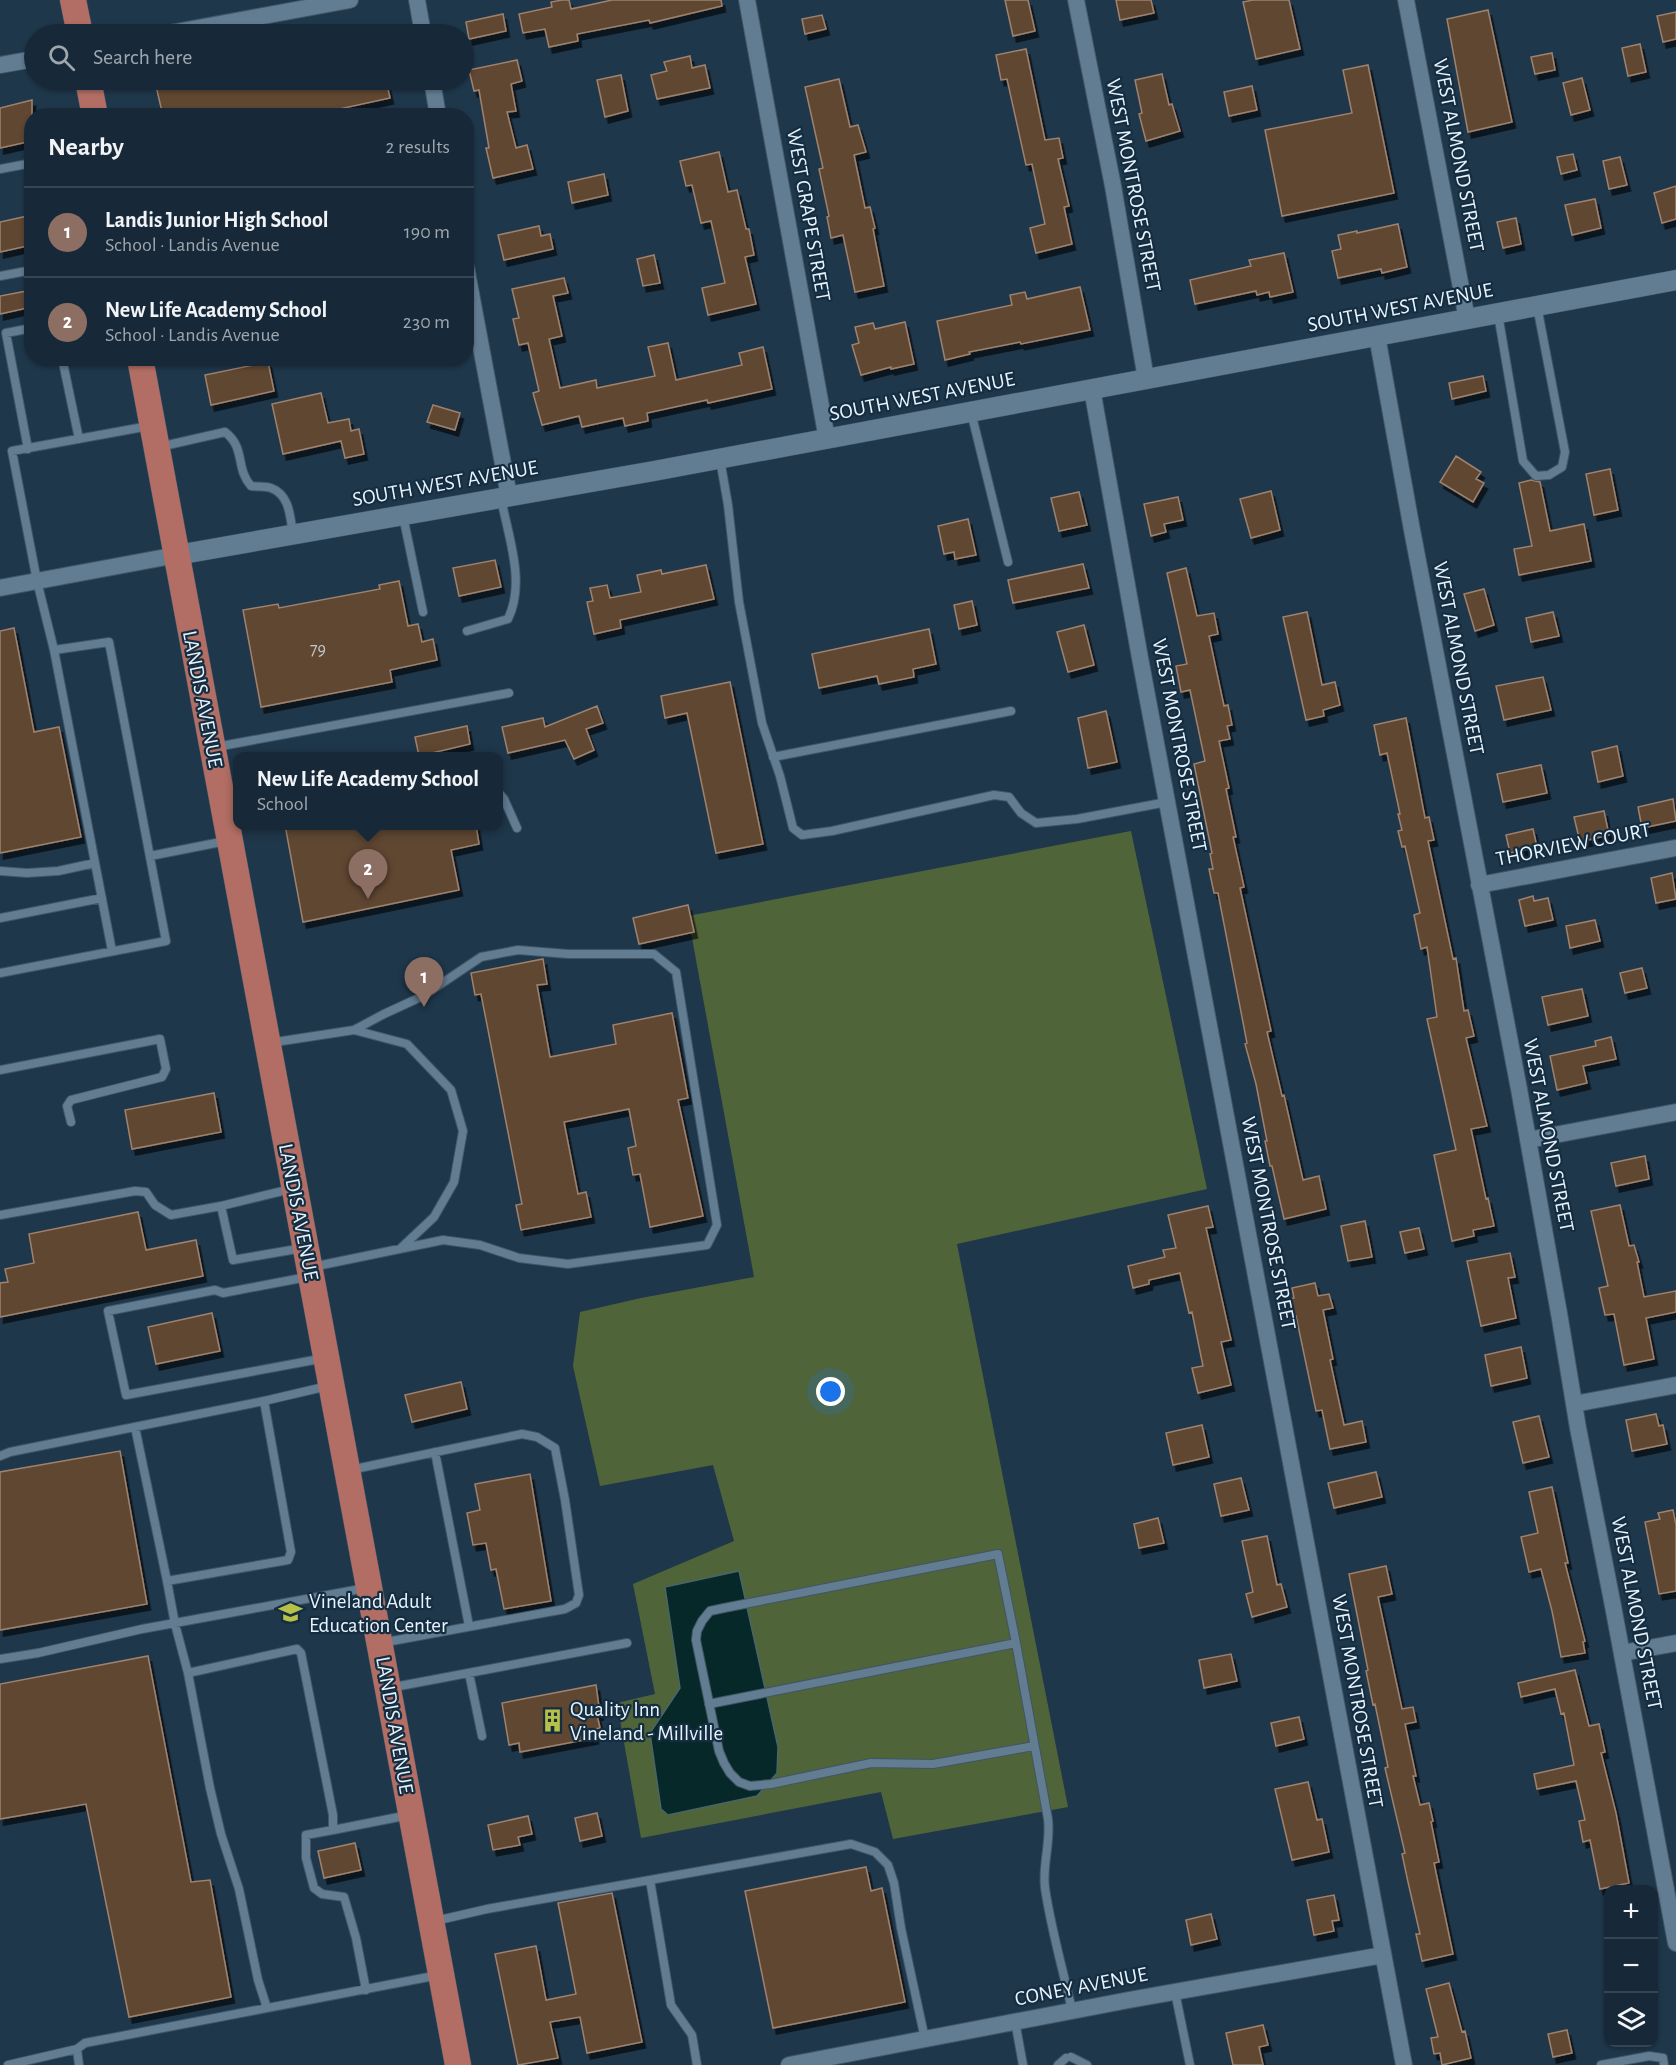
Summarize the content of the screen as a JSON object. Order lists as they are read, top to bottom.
{
  "streets": {
    "main road": ["LANDIS AVENUE"],
    "street": [
      "WEST ALMOND STREET",
      "WEST MONTROSE STREET",
      "WEST GRAPE STREET",
      "SOUTH WEST AVENUE",
      "THORVIEW COURT",
      "CONEY AVENUE"
    ]
  },
  "crossings": [
    ["WEST ALMOND STREET", "SOUTH WEST AVENUE"],
    ["WEST ALMOND STREET", "THORVIEW COURT"],
    ["WEST MONTROSE STREET", "SOUTH WEST AVENUE"],
    ["WEST MONTROSE STREET", "CONEY AVENUE"],
    ["WEST GRAPE STREET", "SOUTH WEST AVENUE"],
    ["SOUTH WEST AVENUE", "LANDIS AVENUE"]
  ],
  "places": {
    "school or university": ["Vineland Adult Education Center"],
    "building": ["Quality Inn Vineland - Millville"]
  },
  "house_numbers": ["79"],
  "page": {
    "search": "Search here",
    "heading": ["Nearby", "2 results"],
    "list": [
      {
        "mark": "1",
        "name": "Landis Junior High School",
        "note": "School · Landis Avenue",
        "value": "190 m"
      },
      {
        "mark": "2",
        "name": "New Life Academy School",
        "note": "School · Landis Avenue",
        "value": "230 m"
      }
    ],
    "popup": ["New Life Academy School", "School"],
    "pins": ["2", "1"],
    "map_buttons": ["+", "−"]
  }
}
